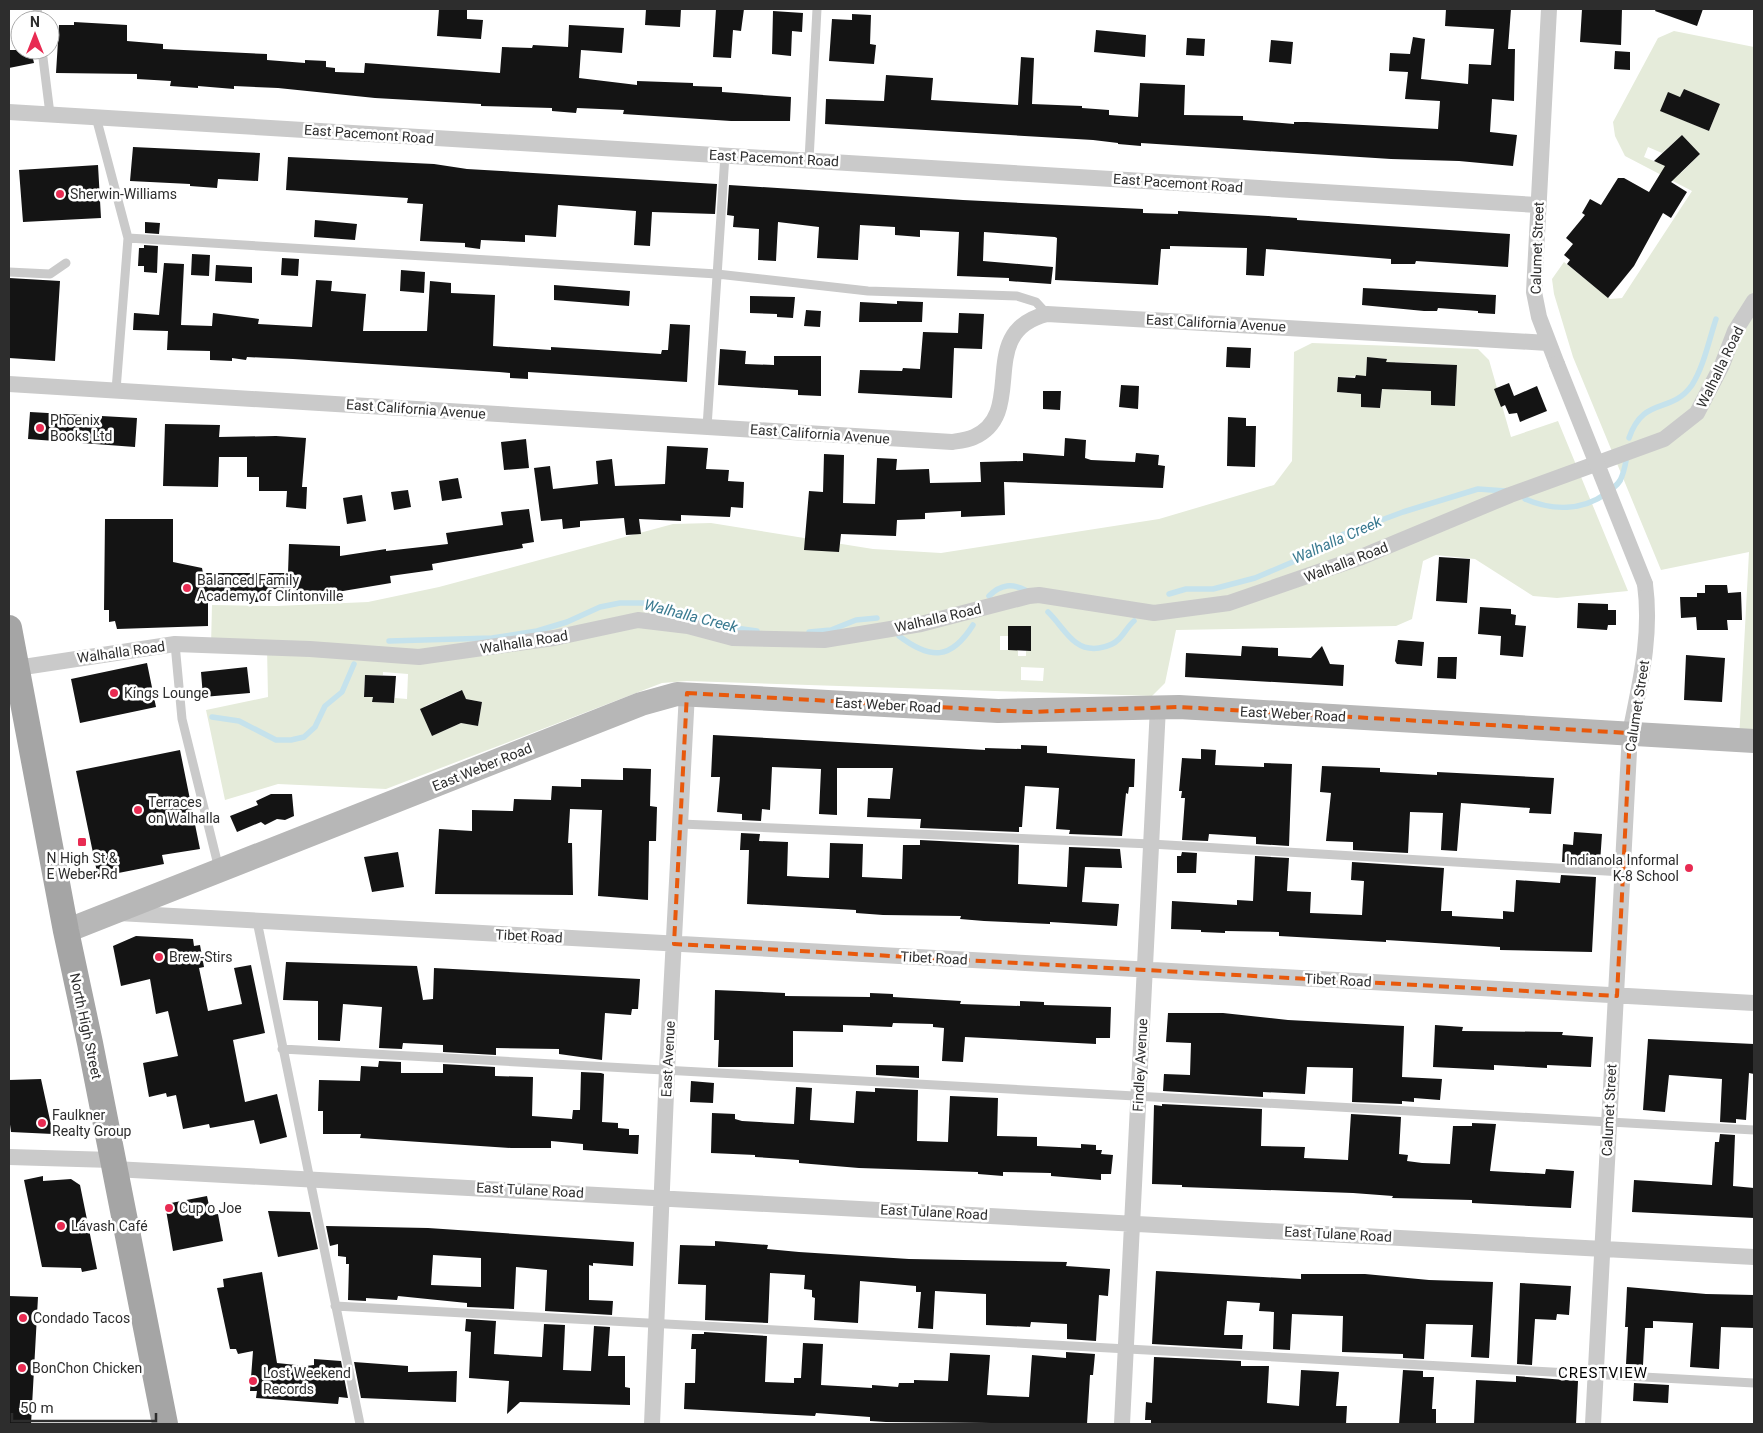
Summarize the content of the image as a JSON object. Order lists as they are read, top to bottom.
{
  "streets": {
    "main road": ["North High Street"],
    "street": [
      "East Pacemont Road",
      "Calumet Street",
      "East California Avenue",
      "Walhalla Road",
      "East Weber Road",
      "Tibet Road",
      "East Avenue",
      "Findley Avenue",
      "East Tulane Road"
    ]
  },
  "crossings": [
    ["East Pacemont Road", "Calumet Street"],
    ["Calumet Street", "East California Avenue"],
    ["Calumet Street", "East Weber Road"],
    ["Calumet Street", "Tibet Road"],
    ["Calumet Street", "East Tulane Road"],
    ["Walhalla Road", "North High Street"],
    ["East Weber Road", "Tibet Road"],
    ["East Weber Road", "North High Street"],
    ["East Weber Road", "East Avenue"],
    ["East Weber Road", "Findley Avenue"],
    ["Tibet Road", "East Avenue"],
    ["Tibet Road", "Findley Avenue"],
    ["North High Street", "East Tulane Road"],
    ["East Avenue", "East Tulane Road"],
    ["Findley Avenue", "East Tulane Road"]
  ],
  "districts": ["CRESTVIEW"],
  "water": ["Walhalla Creek"],
  "places": {
    "other": [
      "Sherwin-Williams",
      "Phoenix Books Ltd",
      "Balanced Family Academy of Clintonville",
      "Kings Lounge",
      "Terraces on Walhalla",
      "Indianola Informal K-8 School",
      "Brew-Stirs",
      "Faulkner Realty Group",
      "Cup o Joe",
      "Lávash Café",
      "Condado Tacos",
      "BonChon Chicken",
      "Lost Weekend Records"
    ],
    "transit": ["N High St & E Weber Rd"]
  },
  "scale_bar": "50 m",
  "north": "top"
}
